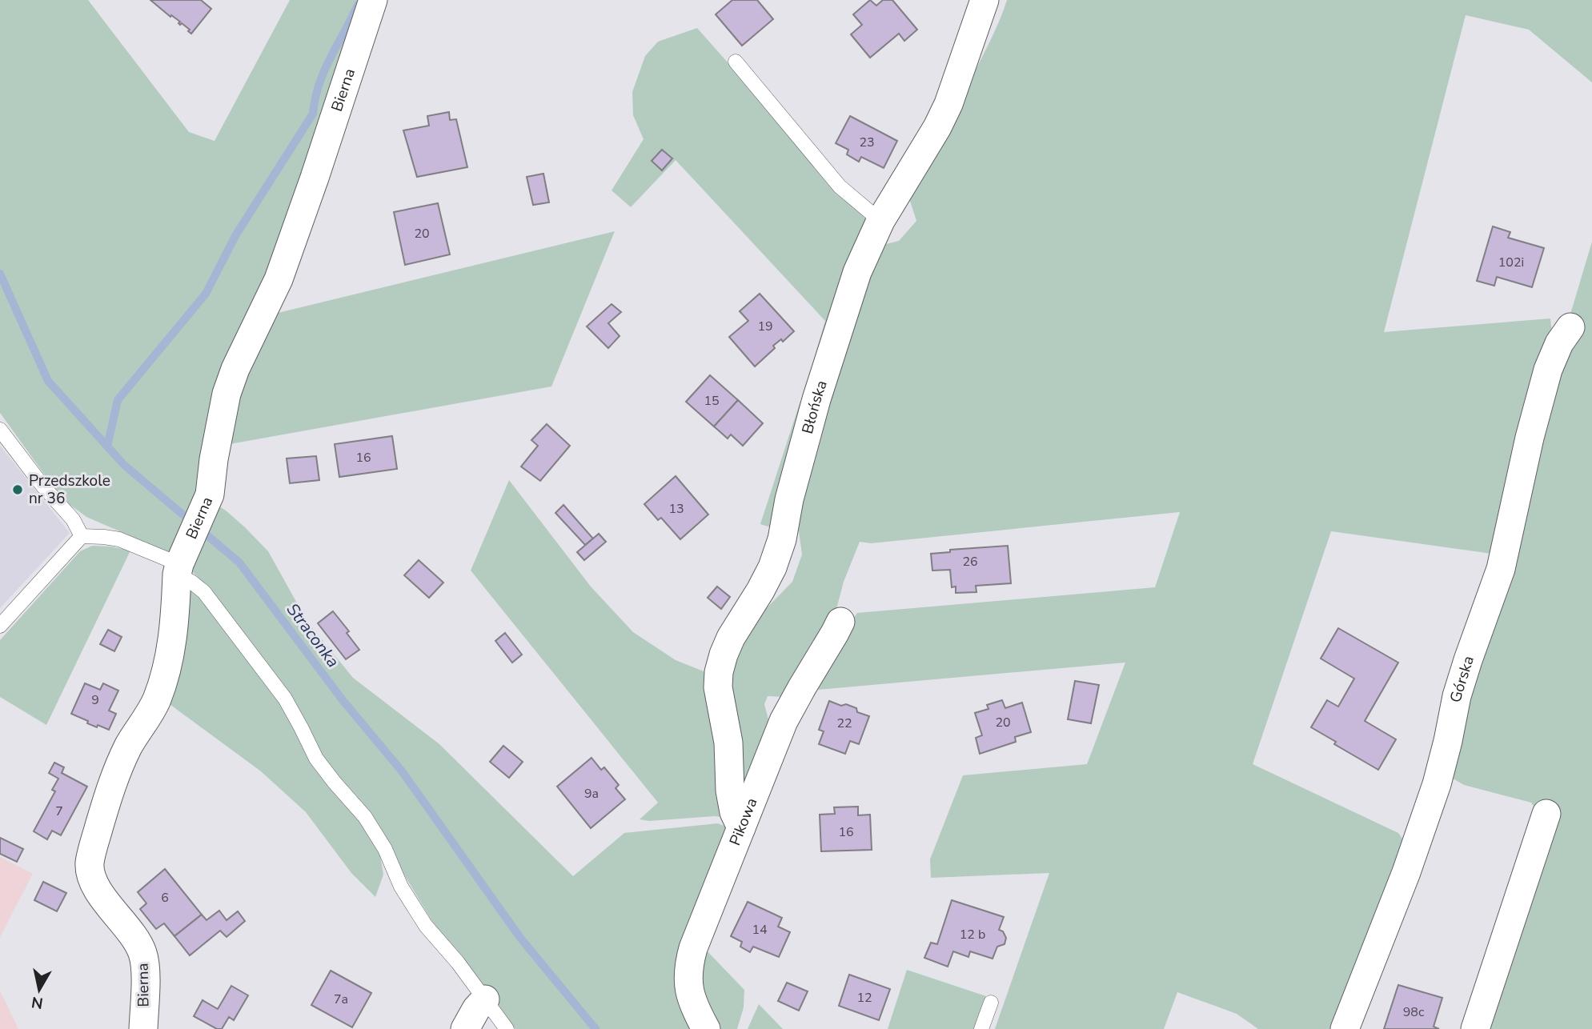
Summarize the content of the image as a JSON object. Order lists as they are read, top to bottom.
{
  "streets": {
    "street": [
      "Bierna",
      "Błońska",
      "Górska",
      "Pikowa"
    ]
  },
  "crossings": [
    ["Błońska", "Pikowa"]
  ],
  "water": ["Straconka"],
  "places": ["Przedszkole nr 36"],
  "house_numbers": [
    "23",
    "20",
    "102i",
    "19",
    "15",
    "16",
    "13",
    "26",
    "9",
    "20",
    "22",
    "9a",
    "7",
    "16",
    "6",
    "14",
    "12 b",
    "12",
    "7a",
    "98c"
  ],
  "north": "bottom"
}
